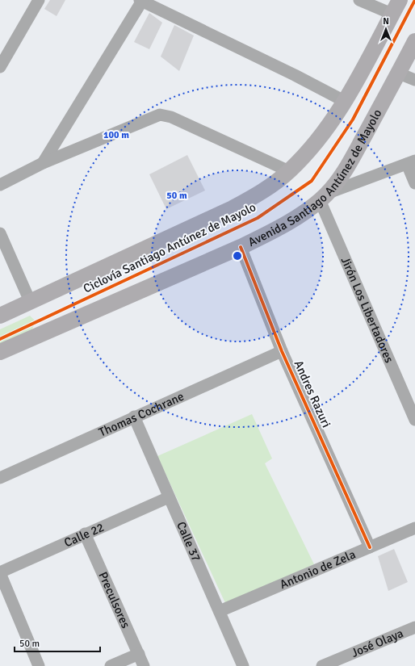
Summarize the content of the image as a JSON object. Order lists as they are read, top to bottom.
{
  "streets": {
    "main road": ["Avenida Santiago Antúnez de Mayolo"],
    "street": [
      "Jirón Los Libertadores",
      "Andres Razuri",
      "Thomas Cochrane",
      "Calle 22",
      "Calle 37",
      "Antonio de Zela",
      "Preculsores",
      "José Olaya"
    ],
    "cycle path": ["Ciclovía Santiago Antúnez de Mayolo"]
  },
  "crossings": [
    ["Avenida Santiago Antúnez de Mayolo", "Jirón Los Libertadores"],
    ["Avenida Santiago Antúnez de Mayolo", "Andres Razuri"],
    ["Andres Razuri", "Thomas Cochrane"],
    ["Andres Razuri", "Antonio de Zela"],
    ["Thomas Cochrane", "Calle 37"],
    ["Calle 22", "Calle 37"],
    ["Calle 22", "Preculsores"],
    ["Calle 37", "Antonio de Zela"]
  ],
  "scale_bar": "50 m",
  "north": "top",
  "rings": ["100 m", "50 m"]
}
